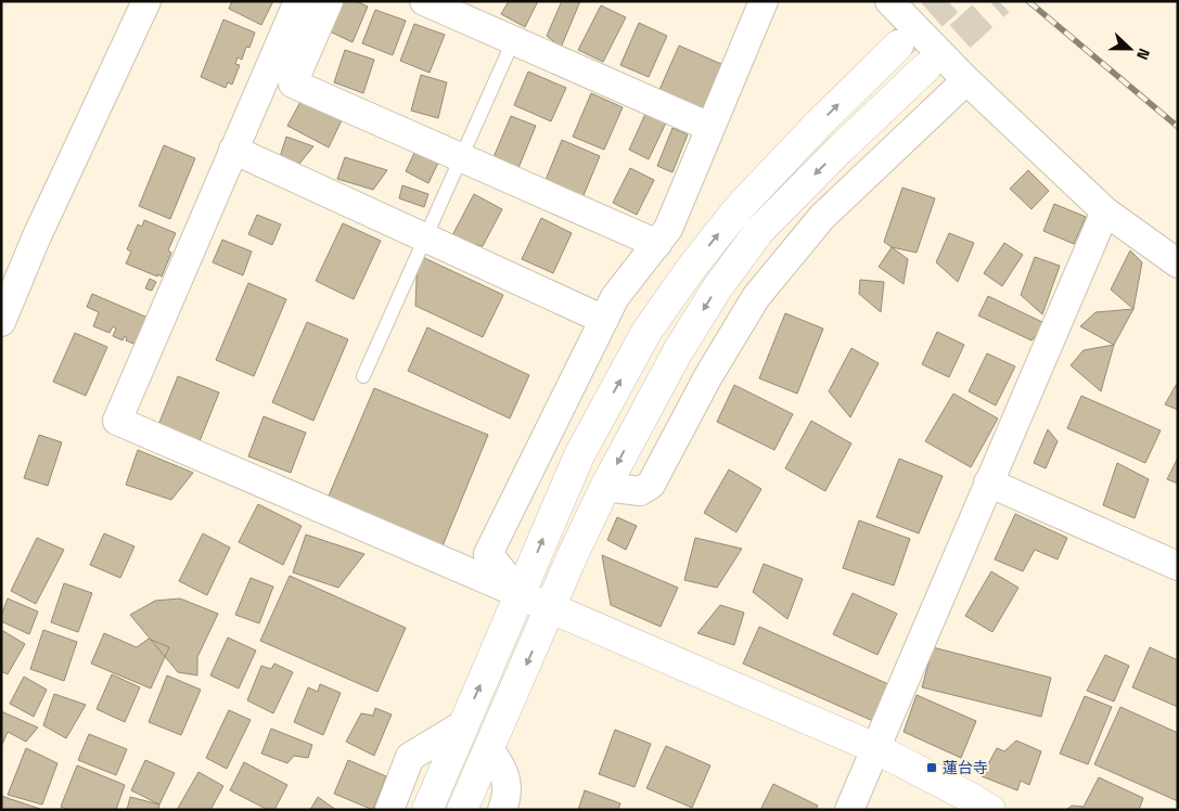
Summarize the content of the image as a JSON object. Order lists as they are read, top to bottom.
{
  "places": {
    "transit": ["蓮台寺"]
  },
  "north": "right"
}
